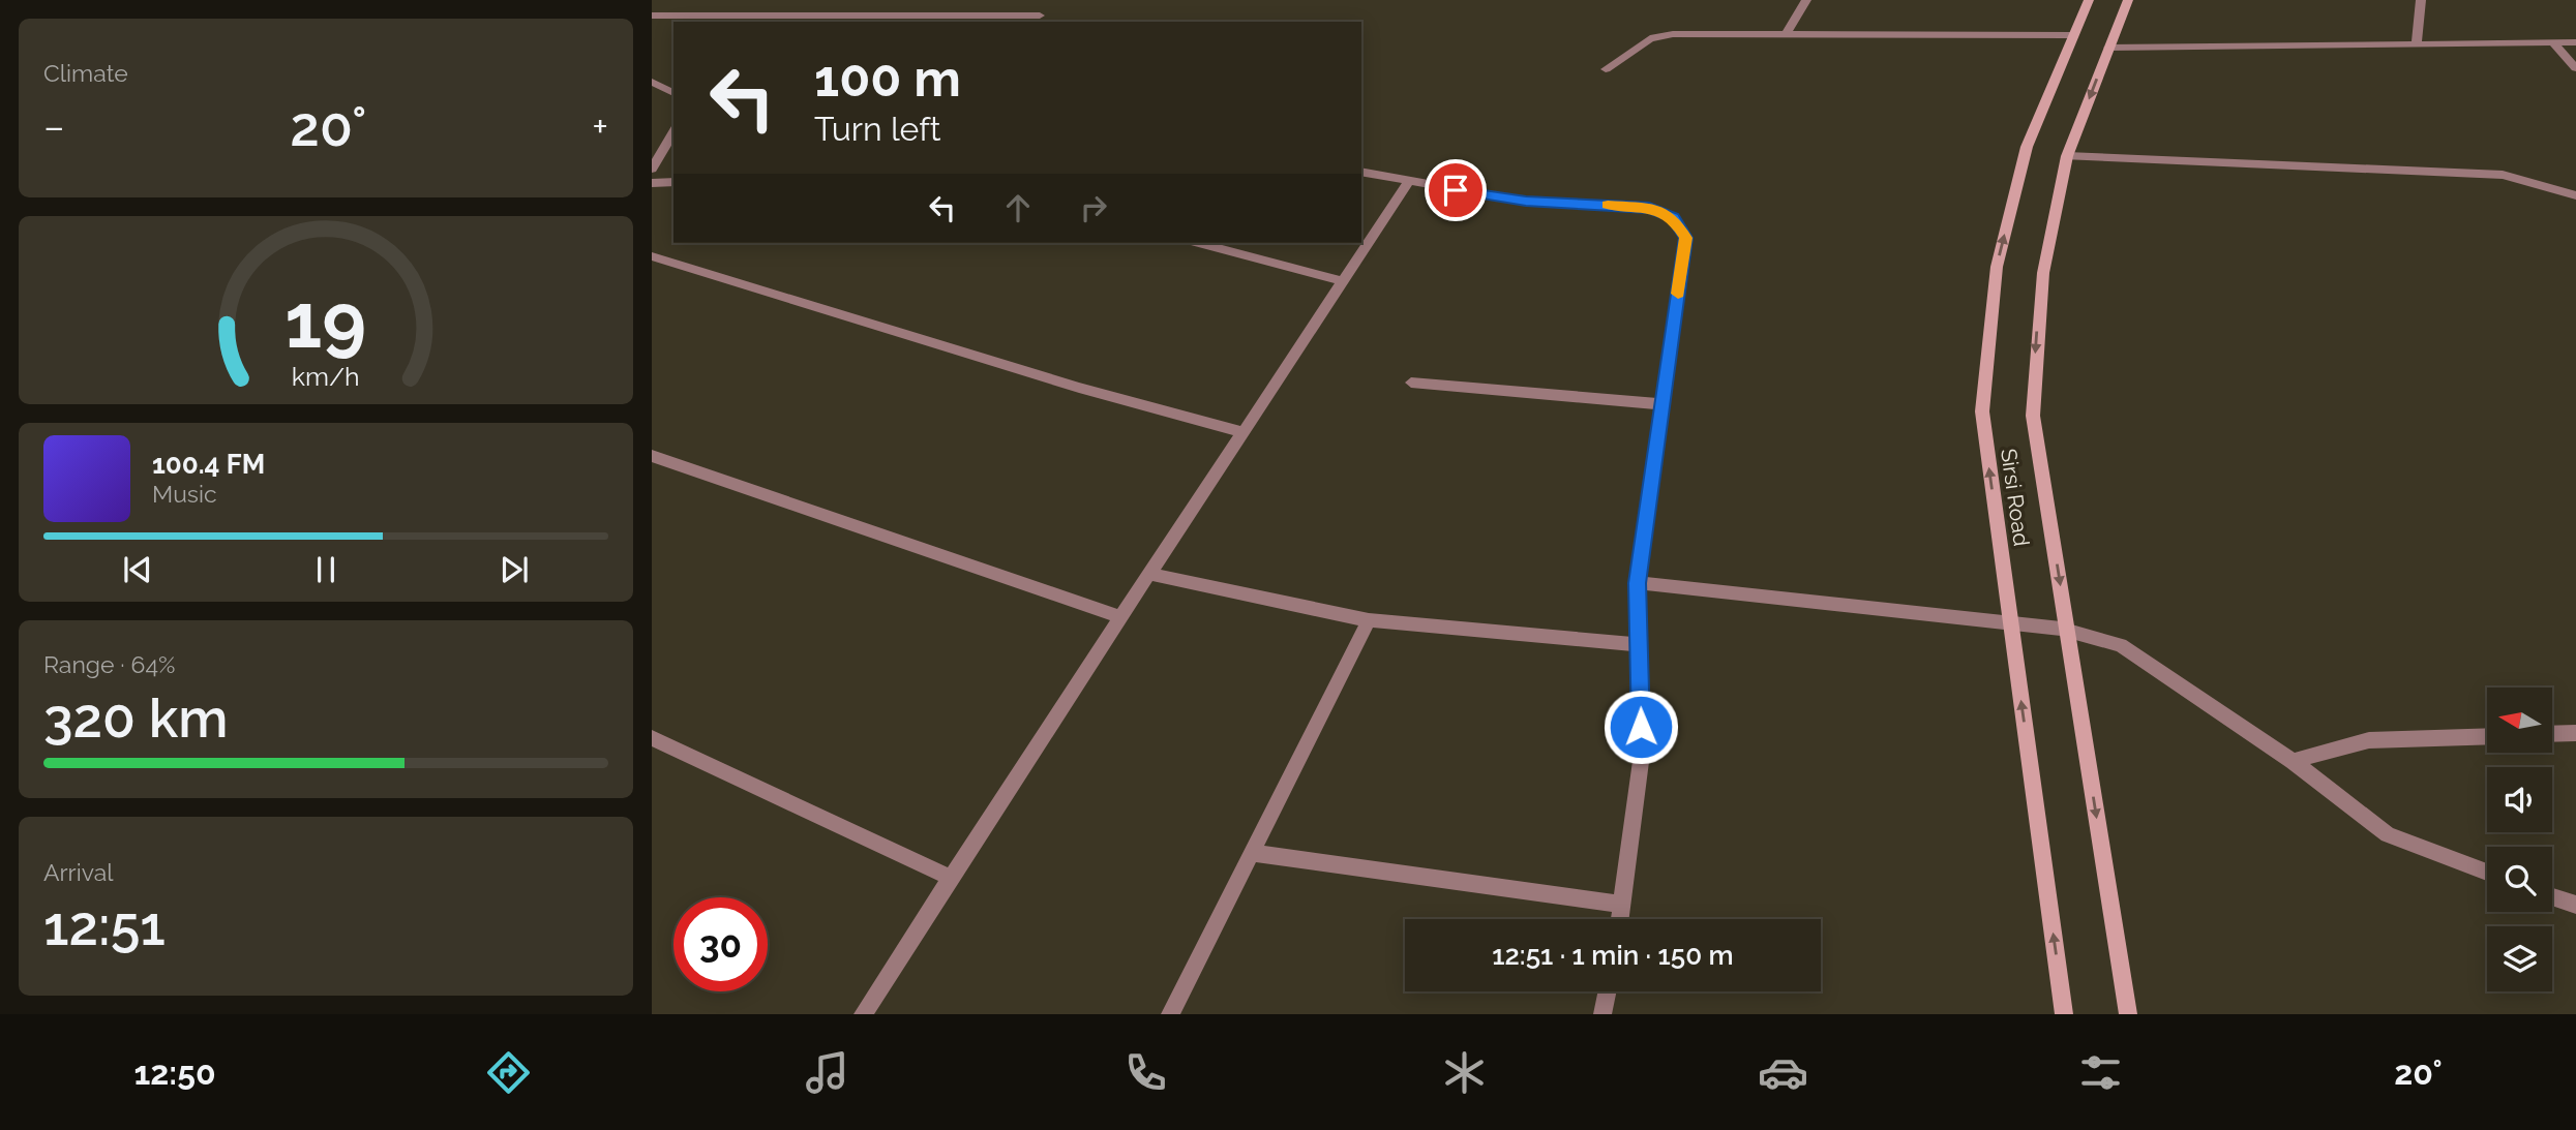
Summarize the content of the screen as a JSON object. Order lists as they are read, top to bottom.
{
  "streets": {
    "main road": ["Sirsi Road"]
  },
  "north": "left",
  "page": {
    "tile": [
      "Climate",
      ["Range · 64%", "320 km"],
      ["Arrival", "12:51"]
    ],
    "turn": ["100 m", "Turn left"],
    "heat": ["−", "20°", "+"],
    "song": ["100.4 FM", "Music"],
    "limit": "30",
    "trip": "12:51 · 1 min · 150 m",
    "tabs": ["12:50", "20°"],
    "gauge": ["19", "km/h"]
  }
}
